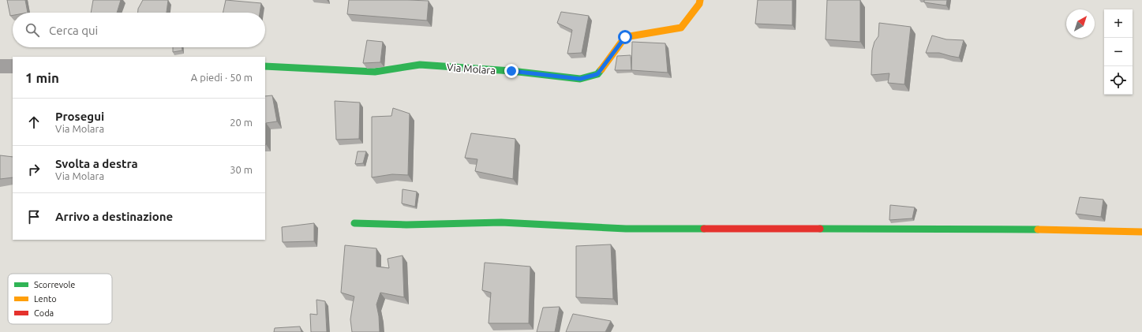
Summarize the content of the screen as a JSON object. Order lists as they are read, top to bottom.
{
  "streets": {
    "street": ["Via Molara"]
  },
  "legend": ["Scorrevole", "Lento", "Coda"],
  "north": "top right",
  "page": {
    "map_buttons": ["+", "−"],
    "search": "Cerca qui",
    "heading": ["1 min", "A piedi · 50 m"],
    "list": [
      ["Prosegui", "Via Molara", "20 m"],
      ["Svolta a destra", "Via Molara", "30 m"],
      "Arrivo a destinazione"
    ]
  }
}
